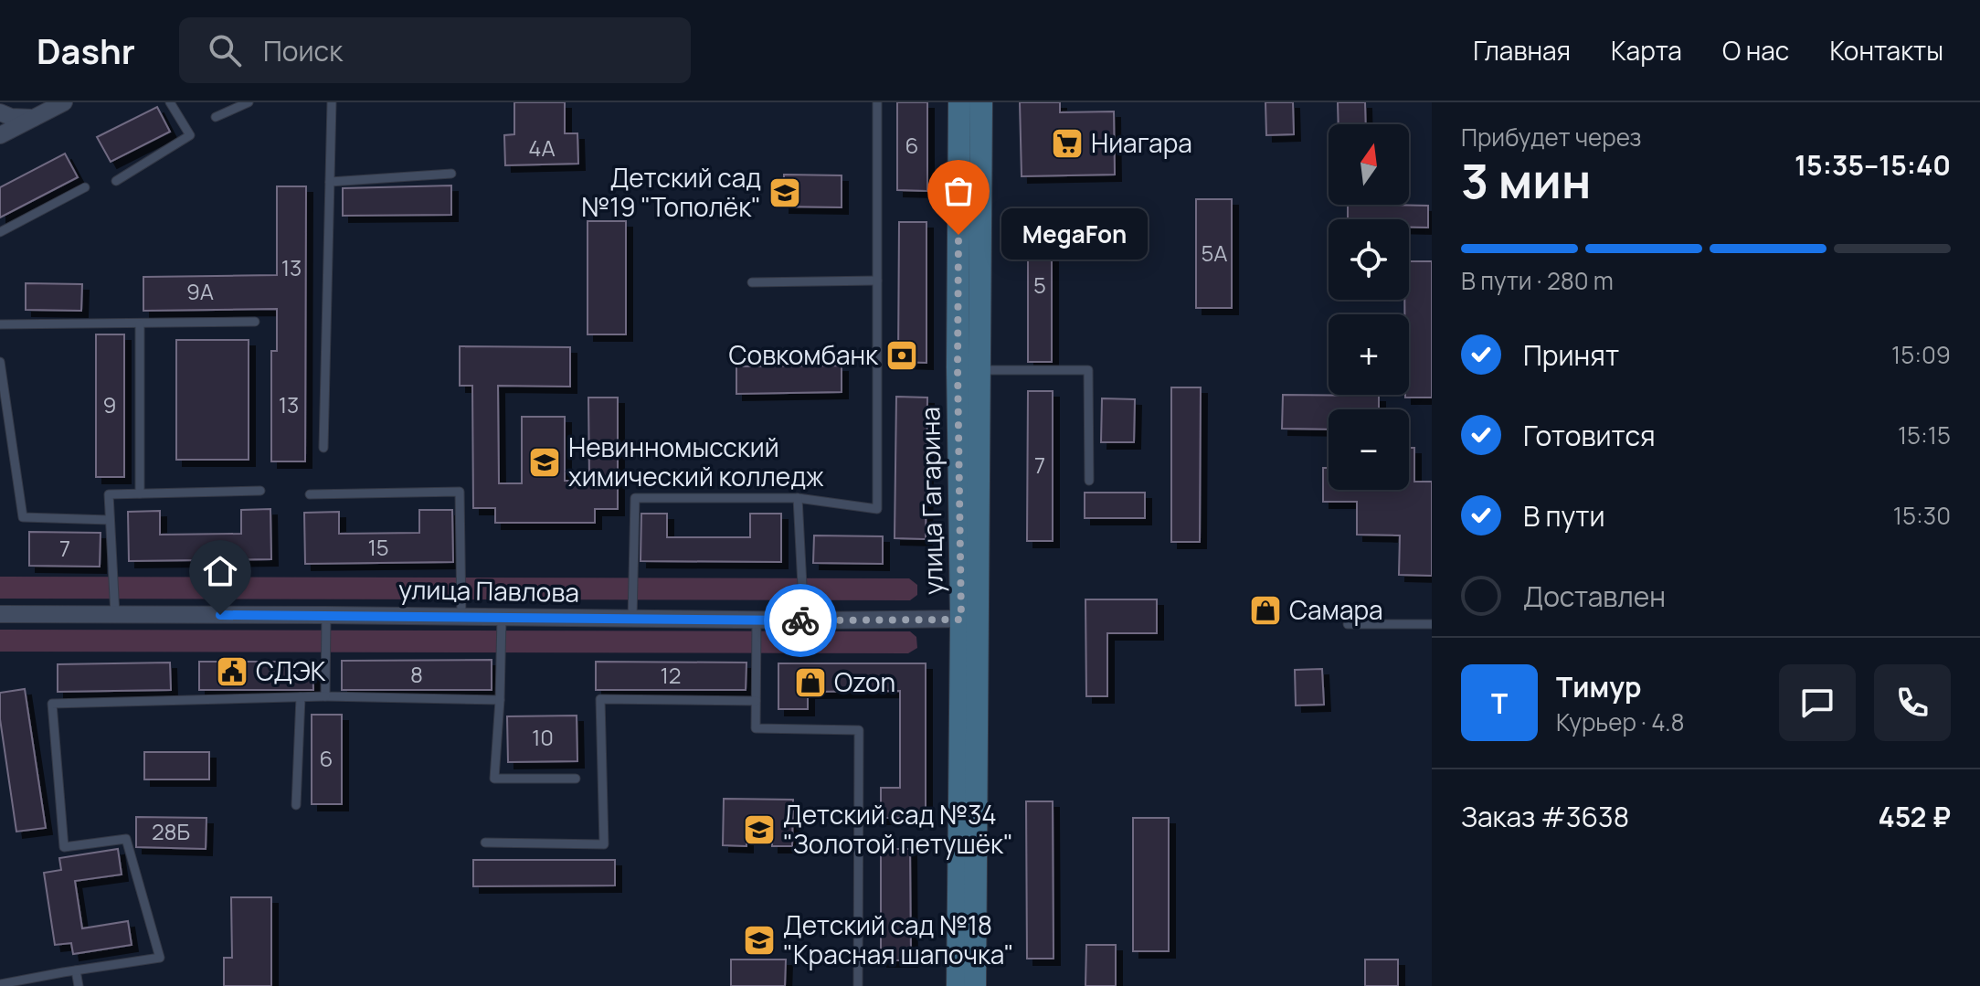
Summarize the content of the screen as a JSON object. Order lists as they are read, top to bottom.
{
  "streets": {
    "main road": ["улица Гагарина"],
    "street": ["улица Павлова"]
  },
  "crossings": [
    ["улица Гагарина", "улица Павлова"]
  ],
  "places": {
    "supermarket": ["Ниагара"],
    "school or university": [
      "Детский сад №19 \"Тополёк\"",
      "Невинномысский химический колледж",
      "Детский сад №34 \"Золотой петушёк\"",
      "Детский сад №18 \"Красная шапочка\""
    ],
    "other": ["MegaFon"],
    "bank": ["Совкомбанк"],
    "shop": ["Самара", "Ozon"],
    "public building": ["СДЭК"]
  },
  "house_numbers": [
    "6",
    "4А",
    "5А",
    "13",
    "5",
    "9А",
    "9",
    "13",
    "7",
    "15",
    "7",
    "8",
    "12",
    "10",
    "6",
    "28Б"
  ],
  "north": "top",
  "page": {
    "header": "Dashr",
    "search": "Поиск",
    "nav": [
      "Главная",
      "Карта",
      "О нас",
      "Контакты"
    ],
    "heading": ["3 мин", "Прибудет через", "15:35–15:40"],
    "panel": [
      "Тимур",
      "Курьер · 4.8",
      "Заказ #3638",
      "452 ₽"
    ],
    "map_buttons": ["+", "−"],
    "bubble": "MegaFon",
    "bar": "В пути · 280 m",
    "list": [
      ["Принят", "15:09"],
      ["Готовится", "15:15"],
      ["В пути", "15:30"],
      "Доставлен"
    ],
    "round": "Т"
  }
}
